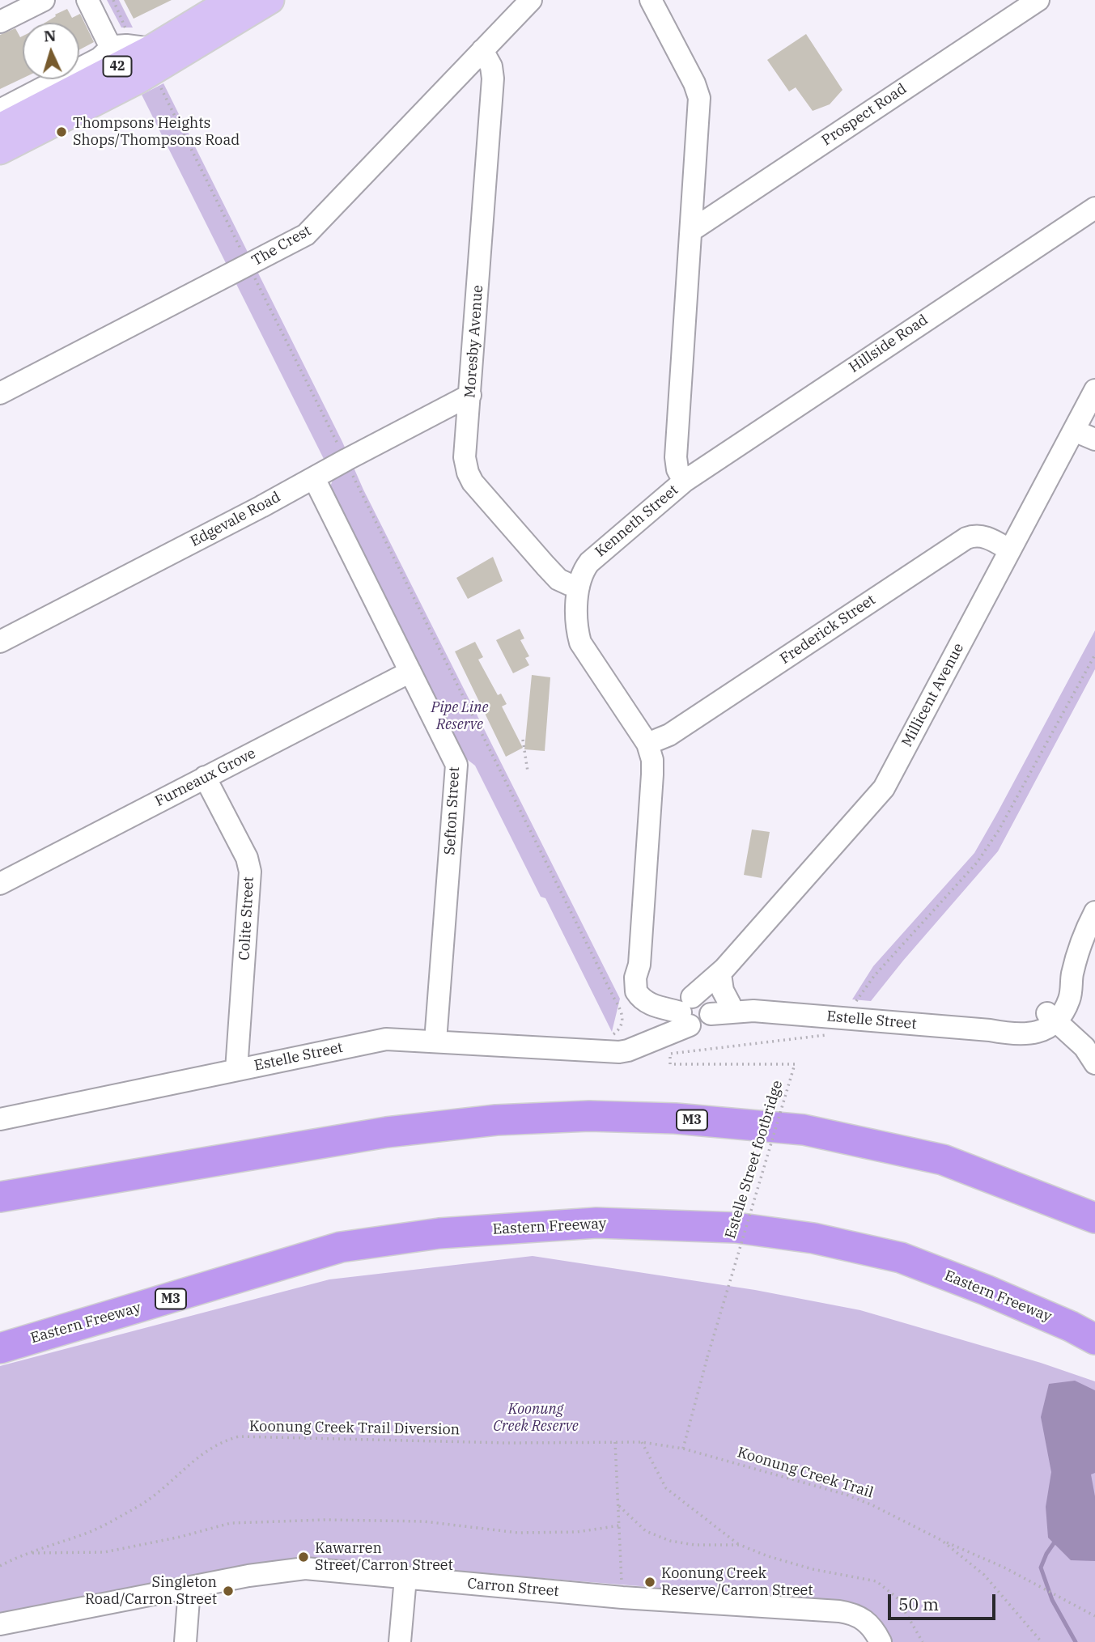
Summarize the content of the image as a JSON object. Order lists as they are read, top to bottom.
{
  "streets": {
    "highway": ["M3", "Eastern Freeway"],
    "main road": ["42"],
    "street": [
      "Prospect Road",
      "The Crest",
      "Moresby Avenue",
      "Hillside Road",
      "Edgevale Road",
      "Kenneth Street",
      "Frederick Street",
      "Millicent Avenue",
      "Furneaux Grove",
      "Sefton Street",
      "Colite Street",
      "Estelle Street",
      "Carron Street"
    ],
    "path": ["Estelle Street footbridge", "Koonung Creek Trail Diversion", "Koonung Creek Trail"]
  },
  "crossings": [
    ["Prospect Road", "Kenneth Street"],
    ["The Crest", "Moresby Avenue"],
    ["Moresby Avenue", "Edgevale Road"],
    ["Moresby Avenue", "Kenneth Street"],
    ["Hillside Road", "Kenneth Street"],
    ["Edgevale Road", "Sefton Street"],
    ["Kenneth Street", "Frederick Street"],
    ["Kenneth Street", "Millicent Avenue"],
    ["Kenneth Street", "Estelle Street"],
    ["Frederick Street", "Millicent Avenue"],
    ["Millicent Avenue", "Estelle Street"],
    ["Furneaux Grove", "Sefton Street"],
    ["Furneaux Grove", "Colite Street"],
    ["Sefton Street", "Estelle Street"],
    ["Colite Street", "Estelle Street"],
    ["Estelle Street footbridge", "Koonung Creek Trail"],
    ["Koonung Creek Trail Diversion", "Koonung Creek Trail"]
  ],
  "parks": ["Pipe Line Reserve", "Koonung Creek Reserve"],
  "places": [
    "Thompsons Heights Shops/Thompsons Road",
    "Kawarren Street/Carron Street",
    "Koonung Creek Reserve/Carron Street",
    "Singleton Road/Carron Street"
  ],
  "scale_bar": "50 m",
  "north": "top"
}
